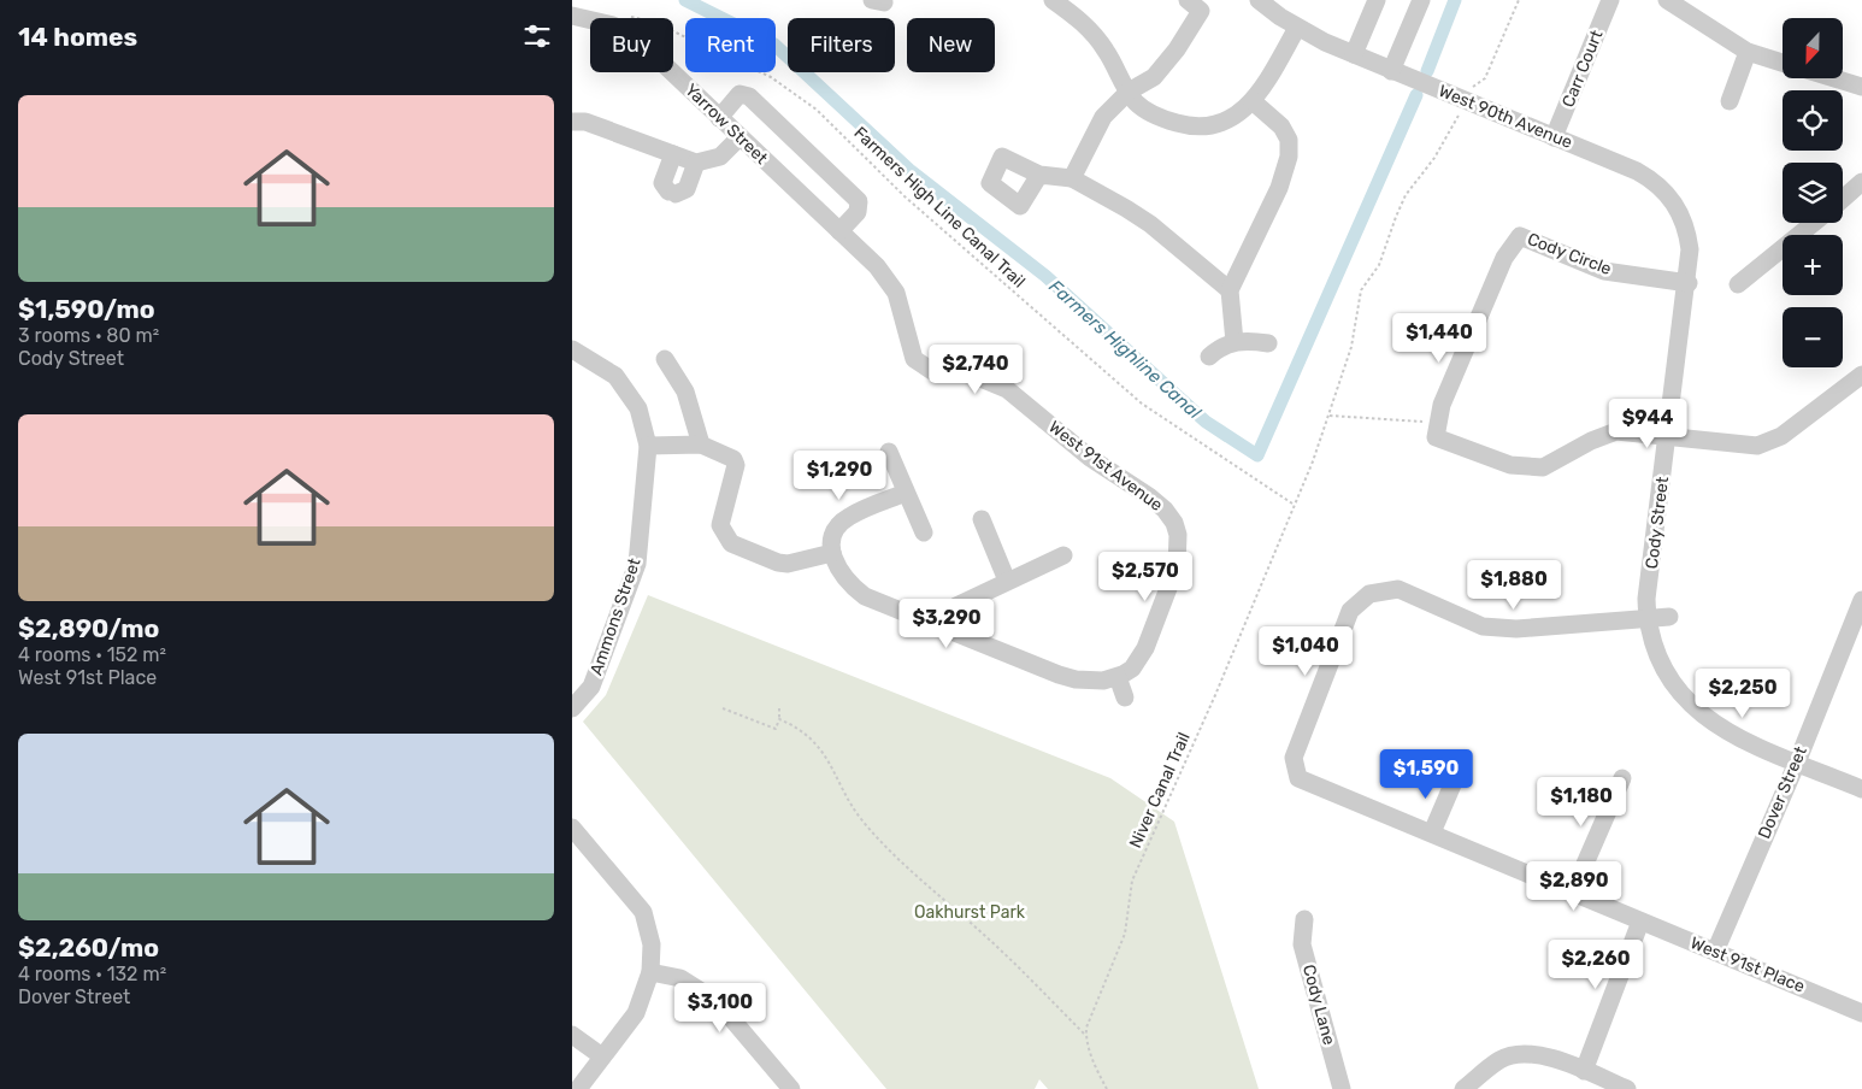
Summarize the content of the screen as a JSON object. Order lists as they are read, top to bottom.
{
  "streets": {
    "street": [
      "Carr Court",
      "West 90th Avenue",
      "Yarrow Street",
      "Cody Circle",
      "West 91st Avenue",
      "Cody Street",
      "Ammons Street",
      "Dover Street",
      "West 91st Place",
      "Cody Lane"
    ],
    "path": ["Farmers High Line Canal Trail", "Niver Canal Trail"]
  },
  "crossings": [
    ["Carr Court", "West 90th Avenue"],
    ["West 90th Avenue", "Cody Circle"],
    ["West 90th Avenue", "Cody Street"],
    ["Yarrow Street", "West 91st Avenue"],
    ["Farmers High Line Canal Trail", "Niver Canal Trail"],
    ["Cody Circle", "Cody Street"],
    ["Cody Street", "West 91st Place"],
    ["Dover Street", "West 91st Place"]
  ],
  "water": ["Farmers Highline Canal"],
  "parks": ["Oakhurst Park"],
  "north": "bottom",
  "page": {
    "heading": "14 homes",
    "map_buttons": ["+", "−"],
    "chip": [
      "Buy",
      "Rent",
      "Filters",
      "New"
    ],
    "list": [
      {
        "name": "$1,590/mo",
        "note": "3 rooms · 80 m² · Cody Street"
      },
      {
        "name": "$2,890/mo",
        "note": "4 rooms · 152 m² · West 91st Place"
      },
      {
        "name": "$2,260/mo",
        "note": "4 rooms · 132 m² · Dover Street"
      }
    ],
    "price": [
      "$1,440",
      "$2,740",
      "$944",
      "$1,290",
      "$2,570",
      "$1,880",
      "$3,290",
      "$1,040",
      "$2,250",
      "$1,590",
      "$1,180",
      "$2,890",
      "$2,260",
      "$3,100"
    ]
  }
}
